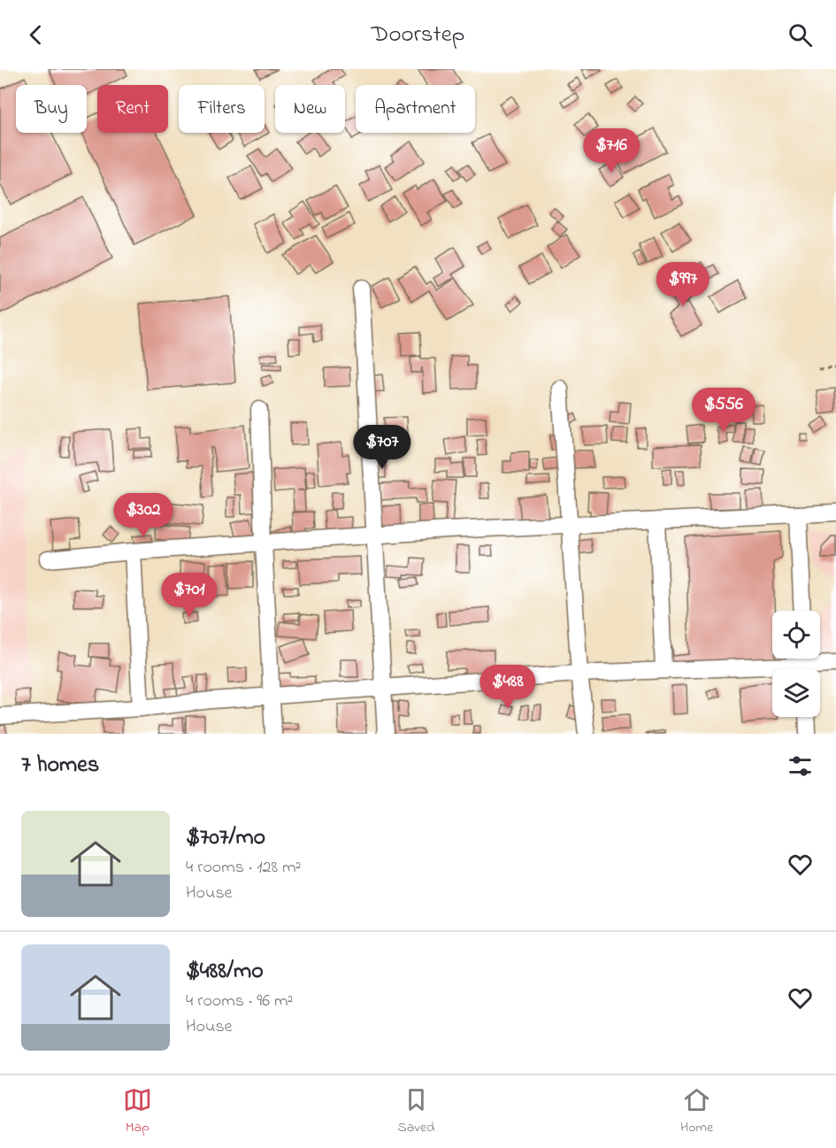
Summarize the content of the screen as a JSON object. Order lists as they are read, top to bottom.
{
  "page": {
    "header": "Doorstep",
    "chip": [
      "Buy",
      "Rent",
      "Filters",
      "New",
      "Apartment"
    ],
    "price": [
      "$716",
      "$997",
      "$556",
      "$707",
      "$302",
      "$701",
      "$488"
    ],
    "heading": "7 homes",
    "list": [
      {
        "name": "$707/mo",
        "note": "4 rooms · 128 m² · House"
      },
      {
        "name": "$488/mo",
        "note": "4 rooms · 96 m² · House"
      }
    ],
    "tabs": ["Map", "Saved", "Home"]
  }
}
